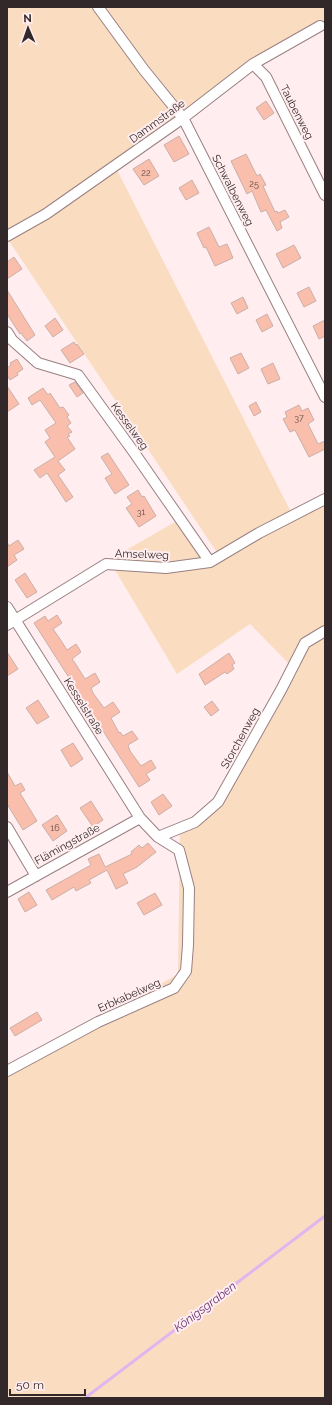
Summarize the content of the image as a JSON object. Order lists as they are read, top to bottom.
{
  "streets": {
    "street": [
      "Taubenweg",
      "Dammstraße",
      "Schwalbenweg",
      "Kesselweg",
      "Amselweg",
      "Kesselstraße",
      "Storchenweg",
      "Flämingstraße",
      "Erbkabelweg"
    ]
  },
  "crossings": [
    ["Taubenweg", "Dammstraße"],
    ["Dammstraße", "Schwalbenweg"],
    ["Kesselweg", "Amselweg"],
    ["Amselweg", "Kesselstraße"],
    ["Kesselstraße", "Flämingstraße"],
    ["Kesselstraße", "Erbkabelweg"],
    ["Storchenweg", "Erbkabelweg"],
    ["Flämingstraße", "Erbkabelweg"]
  ],
  "water": ["Königsgraben"],
  "house_numbers": [
    "22",
    "25",
    "37",
    "31",
    "16"
  ],
  "scale_bar": "50 m",
  "north": "top"
}
